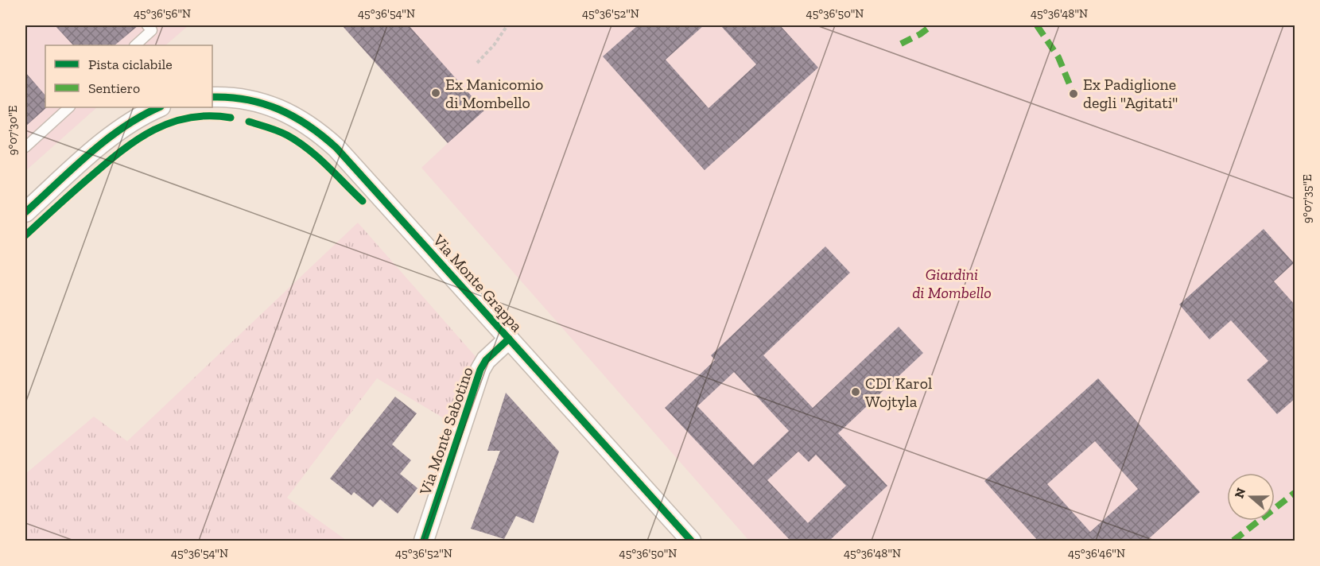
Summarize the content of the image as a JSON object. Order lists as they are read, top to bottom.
{
  "streets": {
    "street": ["Via Monte Grappa", "Via Monte Sabotino"]
  },
  "crossings": [
    ["Via Monte Grappa", "Via Monte Sabotino"]
  ],
  "parks": ["Giardini di Mombello"],
  "places": ["Ex Manicomio di Mombello", "Ex Padiglione degli \"Agitati\"", "CDI Karol Wojtyla"],
  "legend": ["Pista ciclabile", "Sentiero"],
  "north": "left",
  "coordinates": [
    "45°36'56\"N",
    "45°36'54\"N",
    "45°36'52\"N",
    "45°36'50\"N",
    "45°36'48\"N",
    "9°07'30\"E",
    "9°07'35\"E",
    "45°36'46\"N"
  ]
}
